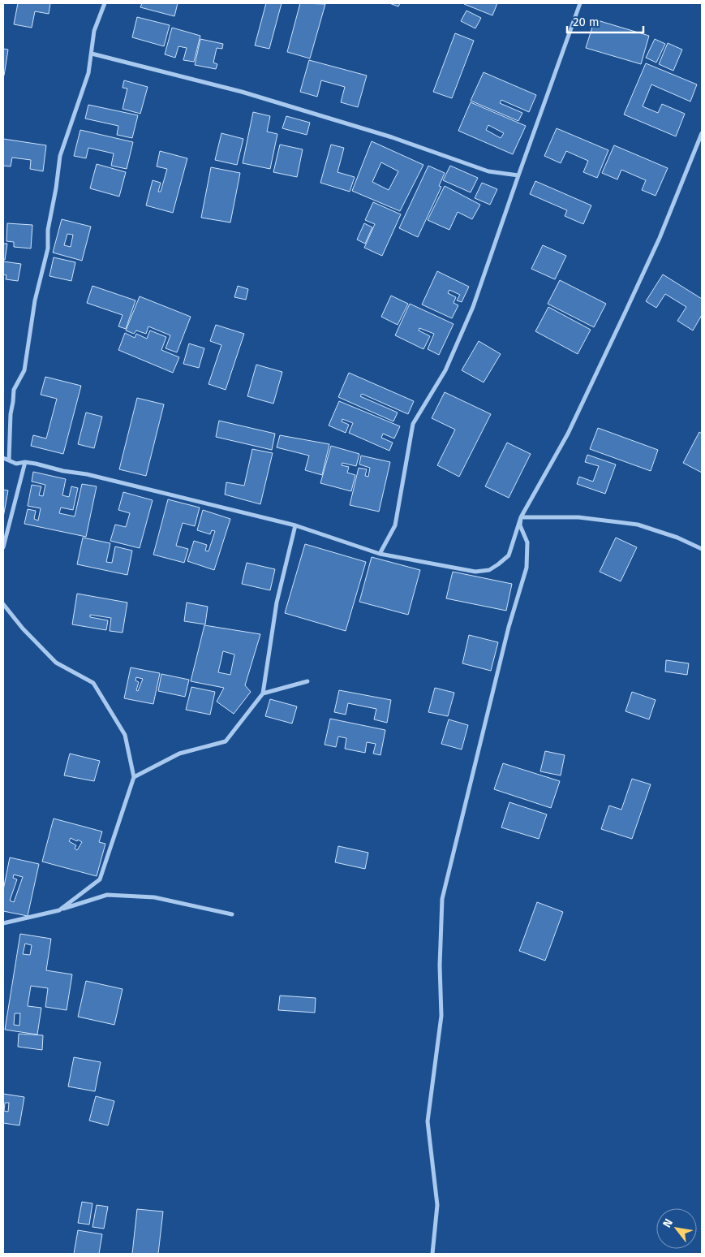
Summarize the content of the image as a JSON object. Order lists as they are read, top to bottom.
{
  "scale_bar": "20 m",
  "north": "top left"
}
